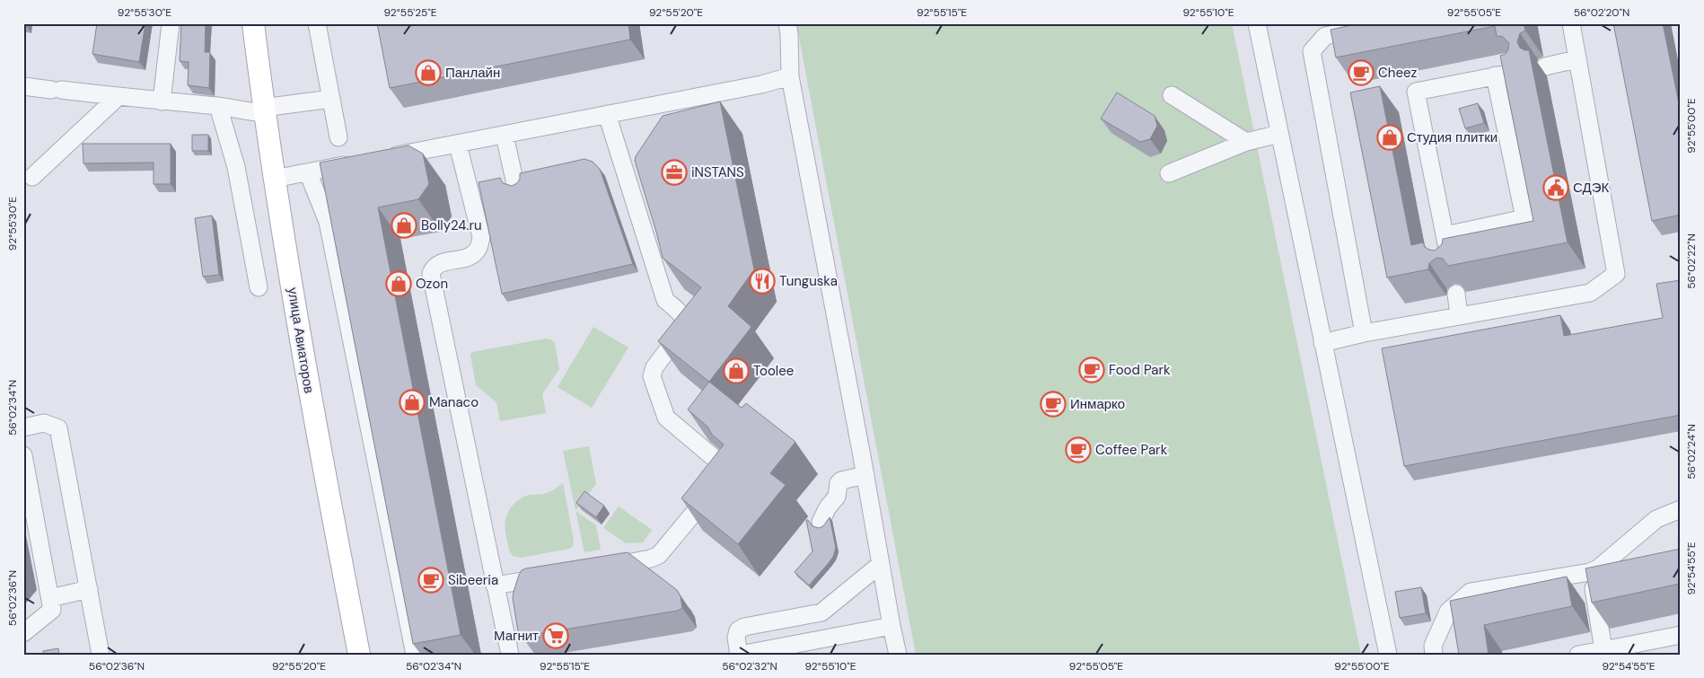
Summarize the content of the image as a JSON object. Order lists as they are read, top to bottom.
{
  "streets": {
    "main road": ["улица Авиаторов"]
  },
  "places": {
    "shop": [
      "Панлайн",
      "Студия плитки",
      "Bolly24.ru",
      "Ozon",
      "Toolee",
      "Manaco"
    ],
    "cafe": [
      "Cheez",
      "Food Park",
      "Инмарко",
      "Coffee Park",
      "Sibeeria"
    ],
    "office": ["iNSTANS"],
    "public building": ["СДЭК"],
    "restaurant": ["Tunguska"],
    "supermarket": ["Магнит"]
  },
  "coordinates": [
    "92°55'30\"E",
    "92°55'25\"E",
    "92°55'20\"E",
    "92°55'15\"E",
    "92°55'10\"E",
    "92°55'05\"E",
    "56°02'20\"N",
    "92°55'00\"E",
    "56°02'22\"N",
    "56°02'34\"N",
    "56°02'24\"N",
    "92°54'55\"E",
    "56°02'36\"N",
    "56°02'32\"N"
  ]
}
